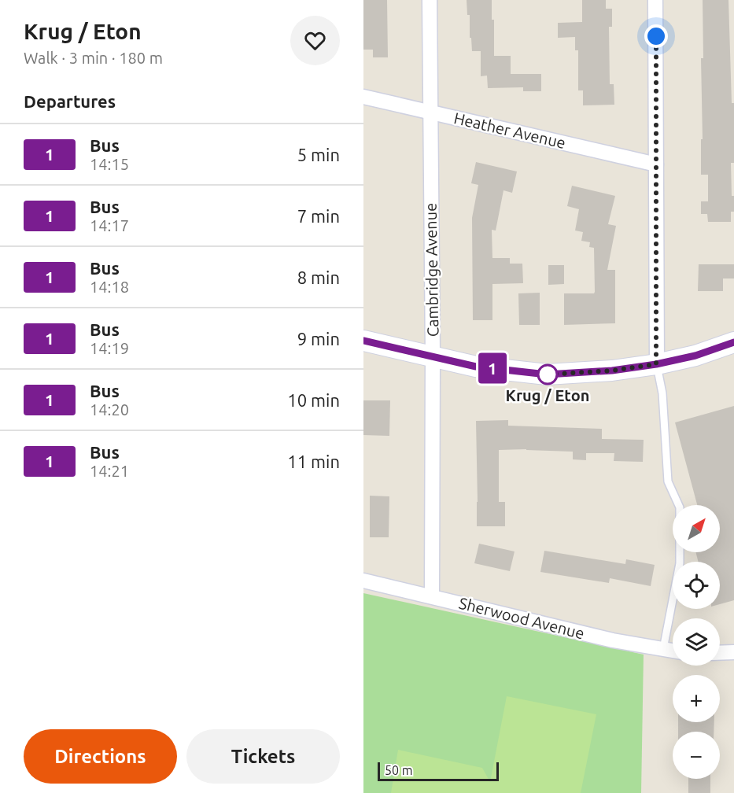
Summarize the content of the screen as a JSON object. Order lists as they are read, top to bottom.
{
  "streets": {
    "street": ["Heather Avenue", "Cambridge Avenue", "Sherwood Avenue"]
  },
  "crossings": [
    ["Heather Avenue", "Cambridge Avenue"],
    ["Cambridge Avenue", "Sherwood Avenue"]
  ],
  "places": ["Krug / Eton"],
  "lines": ["bus line 1"],
  "scale_bar": "50 m",
  "north": "top right",
  "page": {
    "heading": [
      ["Krug / Eton", "Walk · 3 min · 180 m"],
      "Departures"
    ],
    "on_map": "1",
    "list": [
      {
        "mark": "1",
        "name": "Bus",
        "note": "14:15",
        "value": "5 min"
      },
      {
        "mark": "1",
        "name": "Bus",
        "note": "14:17",
        "value": "7 min"
      },
      {
        "mark": "1",
        "name": "Bus",
        "note": "14:18",
        "value": "8 min"
      },
      {
        "mark": "1",
        "name": "Bus",
        "note": "14:19",
        "value": "9 min"
      },
      {
        "mark": "1",
        "name": "Bus",
        "note": "14:20",
        "value": "10 min"
      },
      {
        "mark": "1",
        "name": "Bus",
        "note": "14:21",
        "value": "11 min"
      }
    ],
    "map_buttons": ["+", "−"],
    "buttons": ["Directions", "Tickets"],
    "scale": "50 m"
  }
}
